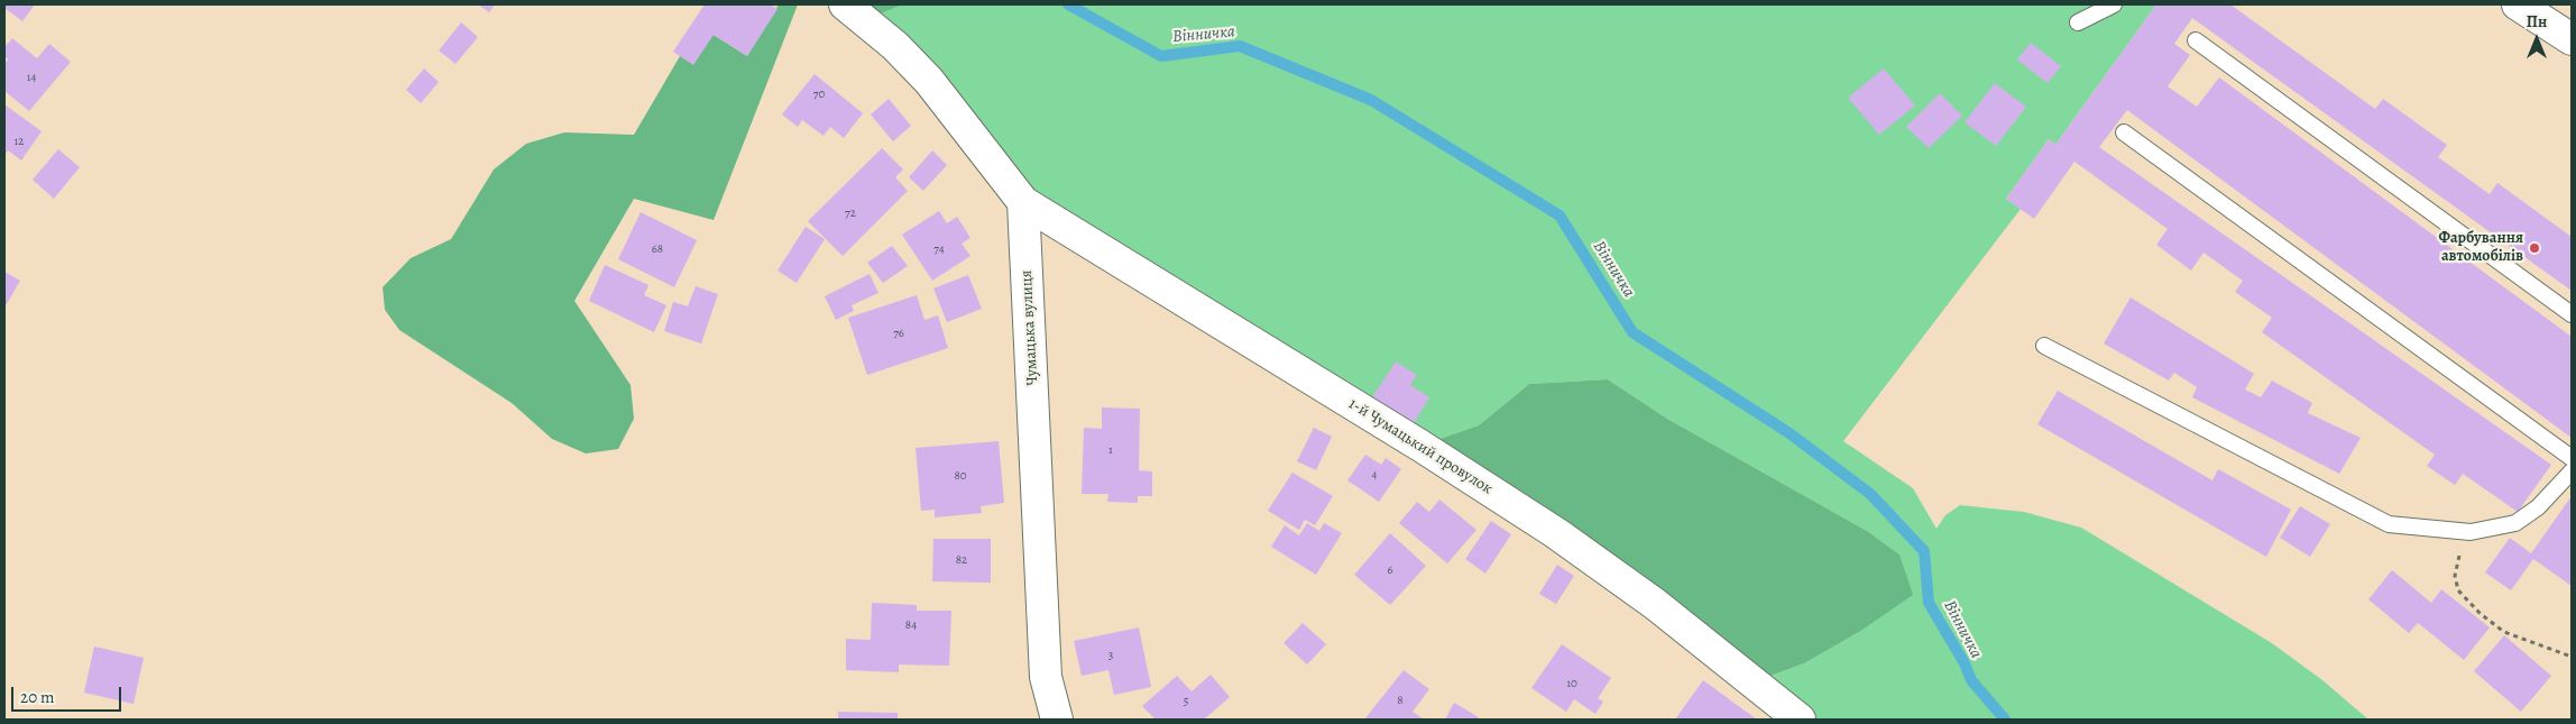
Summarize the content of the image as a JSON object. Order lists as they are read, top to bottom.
{
  "streets": {
    "street": ["Чумацька вулиця", "1-й Чумацький провулок"]
  },
  "crossings": [
    ["Чумацька вулиця", "1-й Чумацький провулок"]
  ],
  "water": ["Вінничка"],
  "places": ["Фарбування автомобілів"],
  "house_numbers": [
    "14",
    "70",
    "12",
    "72",
    "68",
    "74",
    "76",
    "1",
    "4",
    "80",
    "82",
    "6",
    "84",
    "3",
    "10",
    "8",
    "5"
  ],
  "scale_bar": "20 m",
  "north": "top"
}
